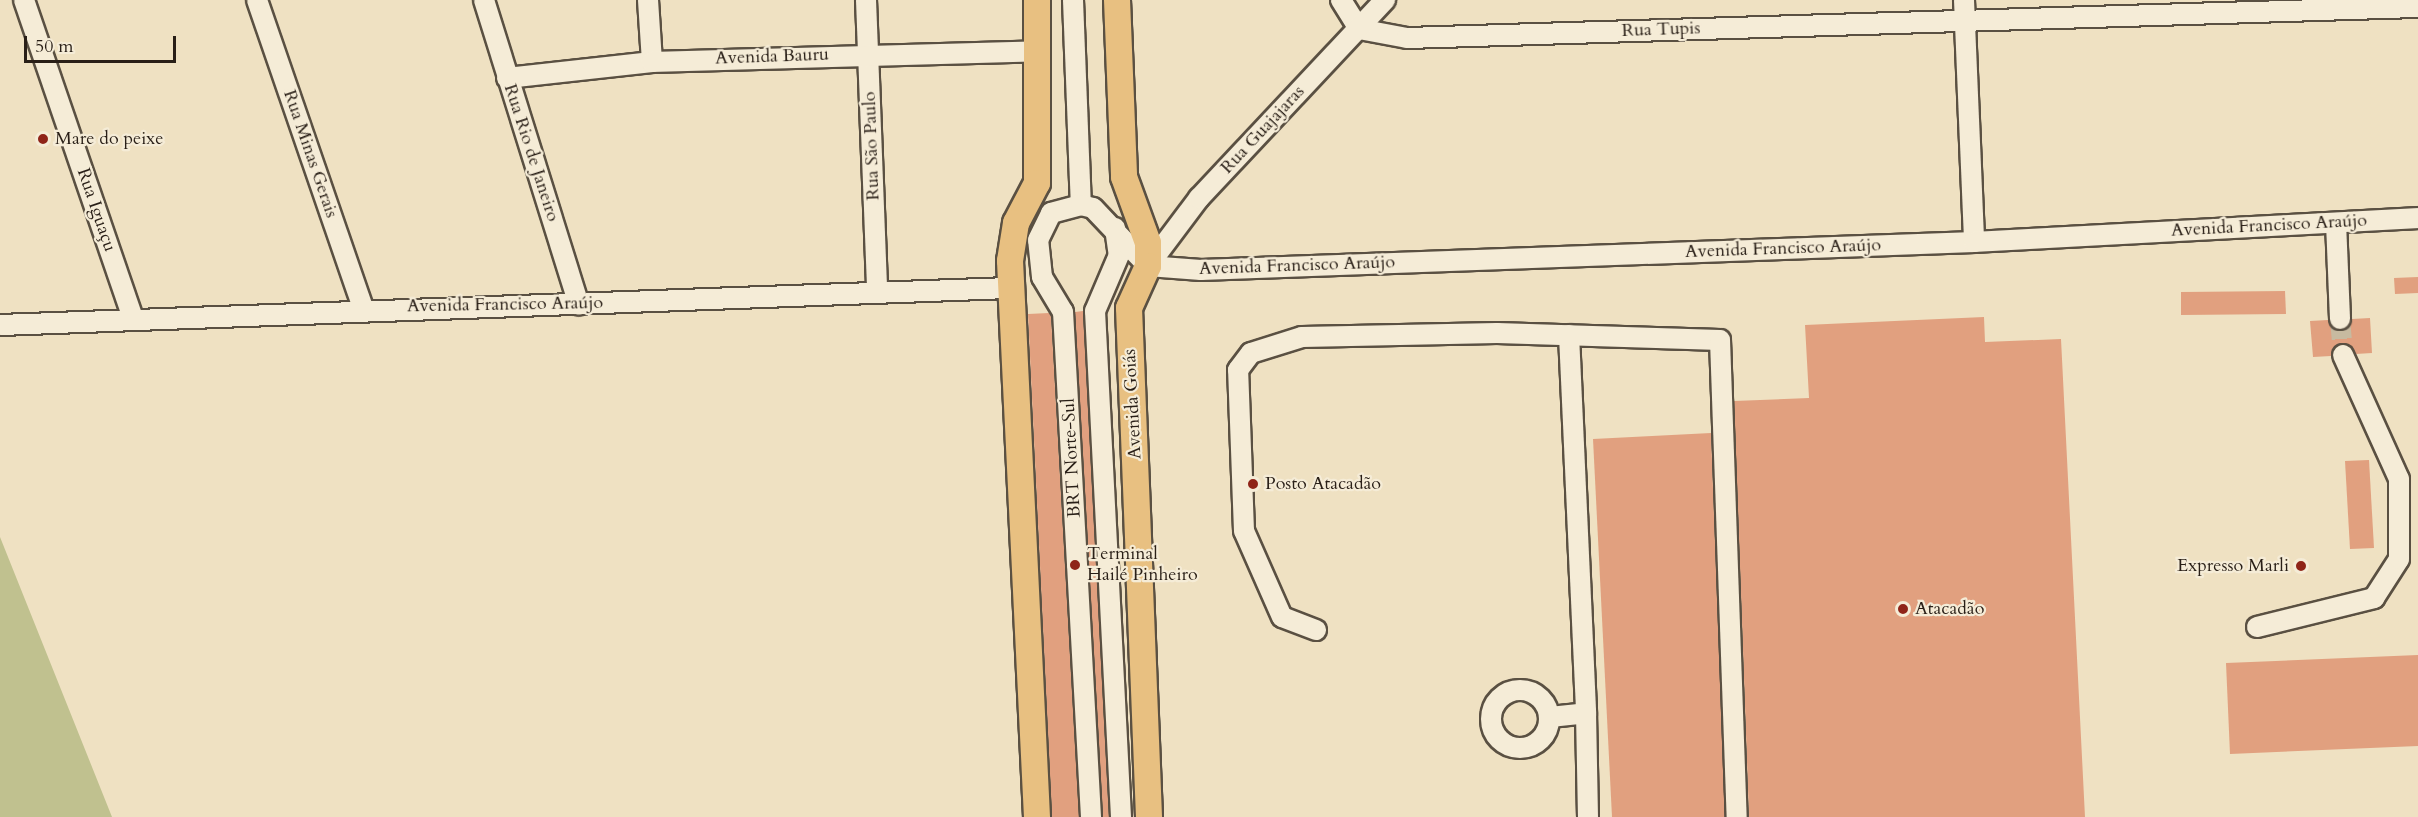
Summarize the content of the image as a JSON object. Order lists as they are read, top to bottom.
{
  "streets": {
    "main road": ["Avenida Goiás"],
    "street": [
      "Rua Tupis",
      "Avenida Bauru",
      "Rua Guajajaras",
      "Rua São Paulo",
      "Rua Rio de Janeiro",
      "Rua Minas Gerais",
      "Rua Iguaçu",
      "Avenida Francisco Araújo",
      "BRT Norte-Sul"
    ]
  },
  "crossings": [
    ["Rua Tupis", "Rua Guajajaras"],
    ["Avenida Bauru", "Rua São Paulo"],
    ["Avenida Bauru", "Rua Rio de Janeiro"],
    ["Rua Guajajaras", "Avenida Francisco Araújo"],
    ["Rua Guajajaras", "Avenida Goiás"],
    ["Rua São Paulo", "Avenida Francisco Araújo"],
    ["Rua Rio de Janeiro", "Avenida Francisco Araújo"],
    ["Rua Minas Gerais", "Avenida Francisco Araújo"],
    ["Rua Iguaçu", "Avenida Francisco Araújo"],
    ["Avenida Francisco Araújo", "Avenida Goiás"]
  ],
  "places": [
    "Mare do peixe",
    "Posto Atacadão",
    "Terminal Hailé Pinheiro",
    "Expresso Marli",
    "Atacadão"
  ],
  "scale_bar": "50 m"
}
